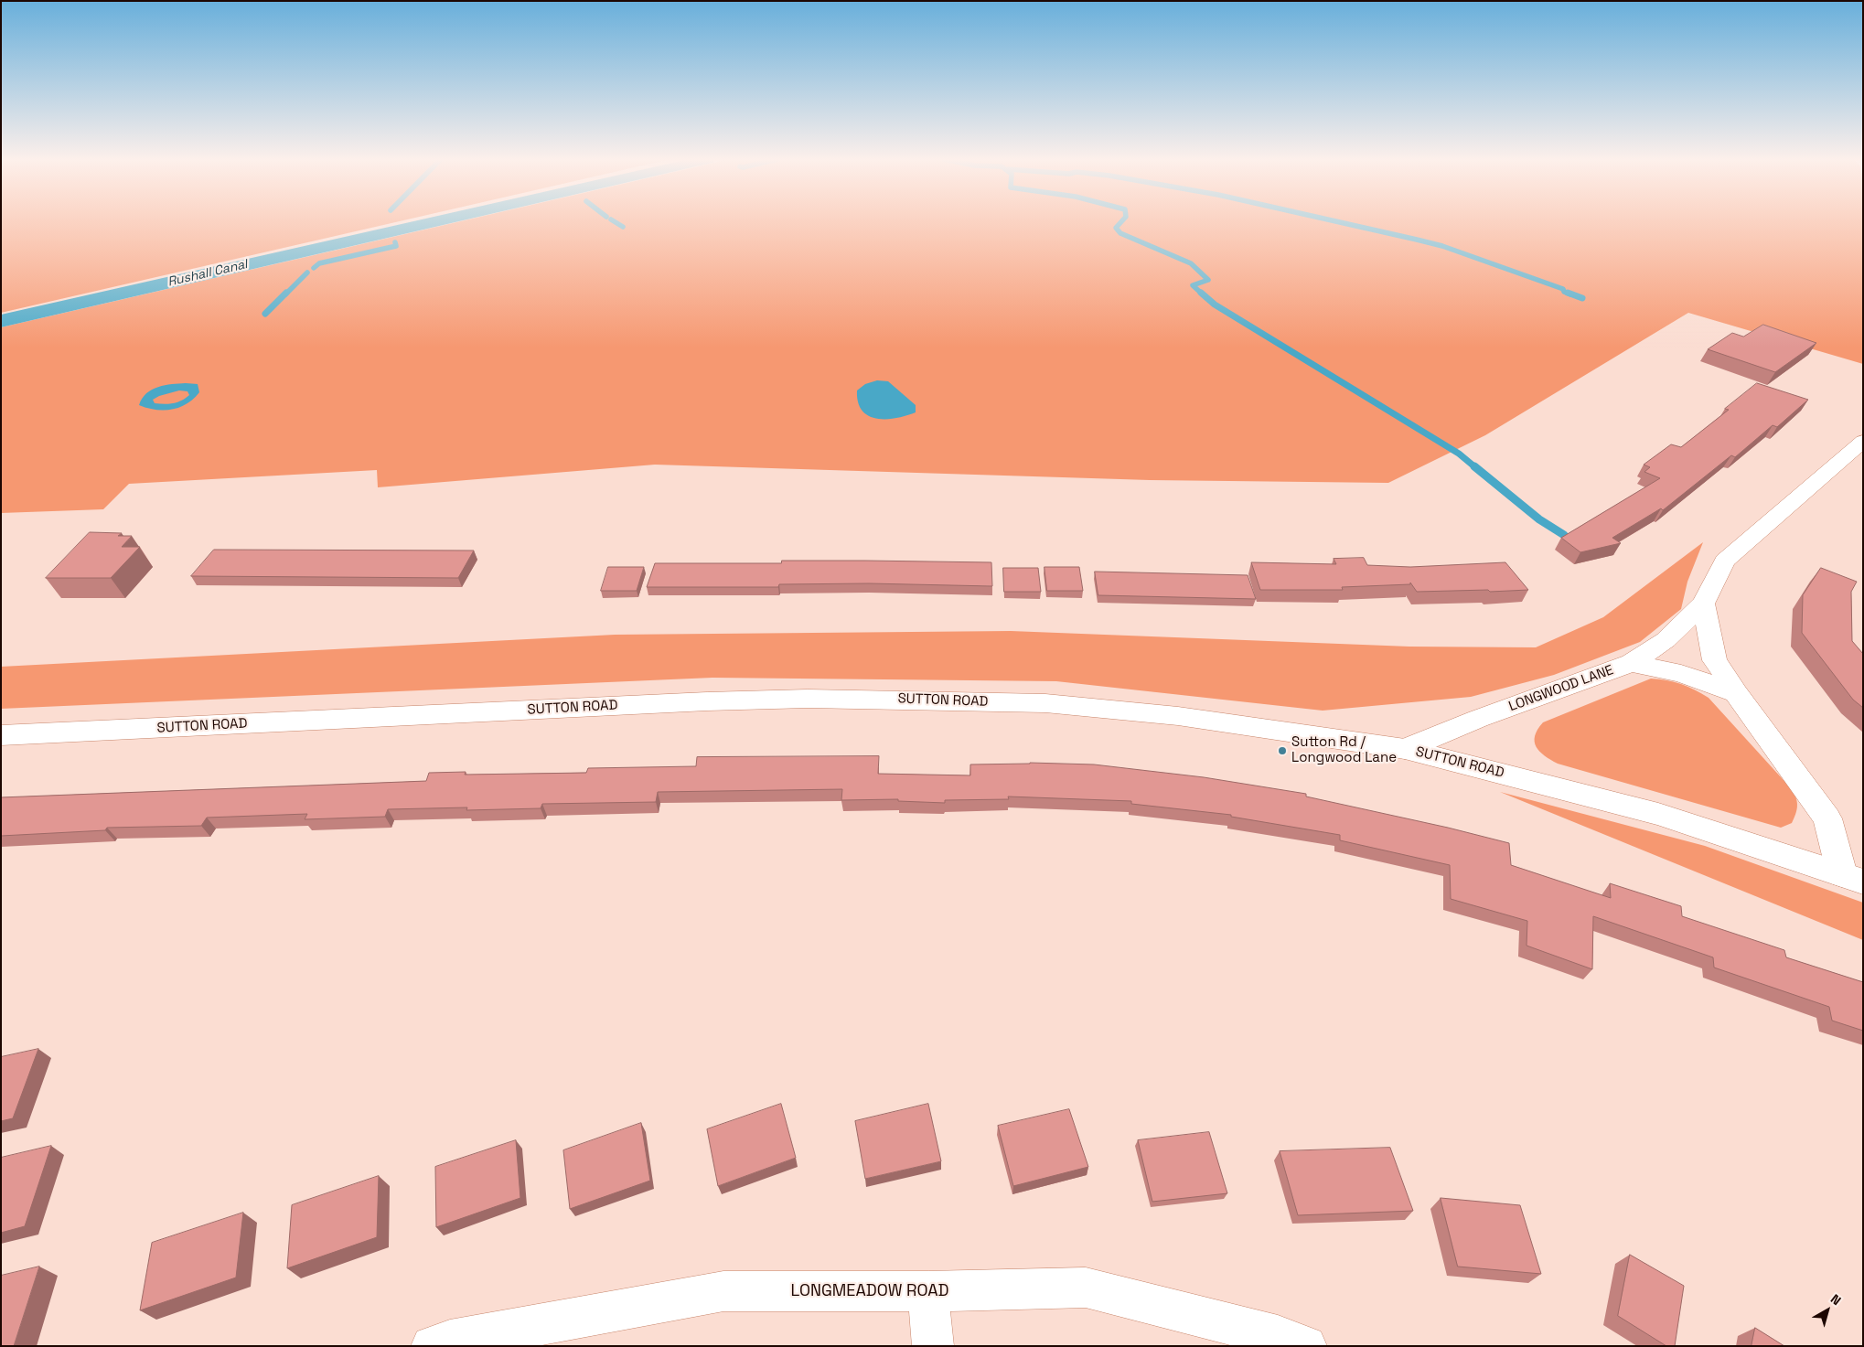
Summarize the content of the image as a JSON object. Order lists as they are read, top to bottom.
{
  "streets": {
    "street": ["LONGWOOD LANE", "SUTTON ROAD", "LONGMEADOW ROAD"]
  },
  "crossings": [
    ["LONGWOOD LANE", "SUTTON ROAD"]
  ],
  "water": ["Rushall Canal"],
  "places": ["Sutton Rd / Longwood Lane"],
  "north": "top right"
}
